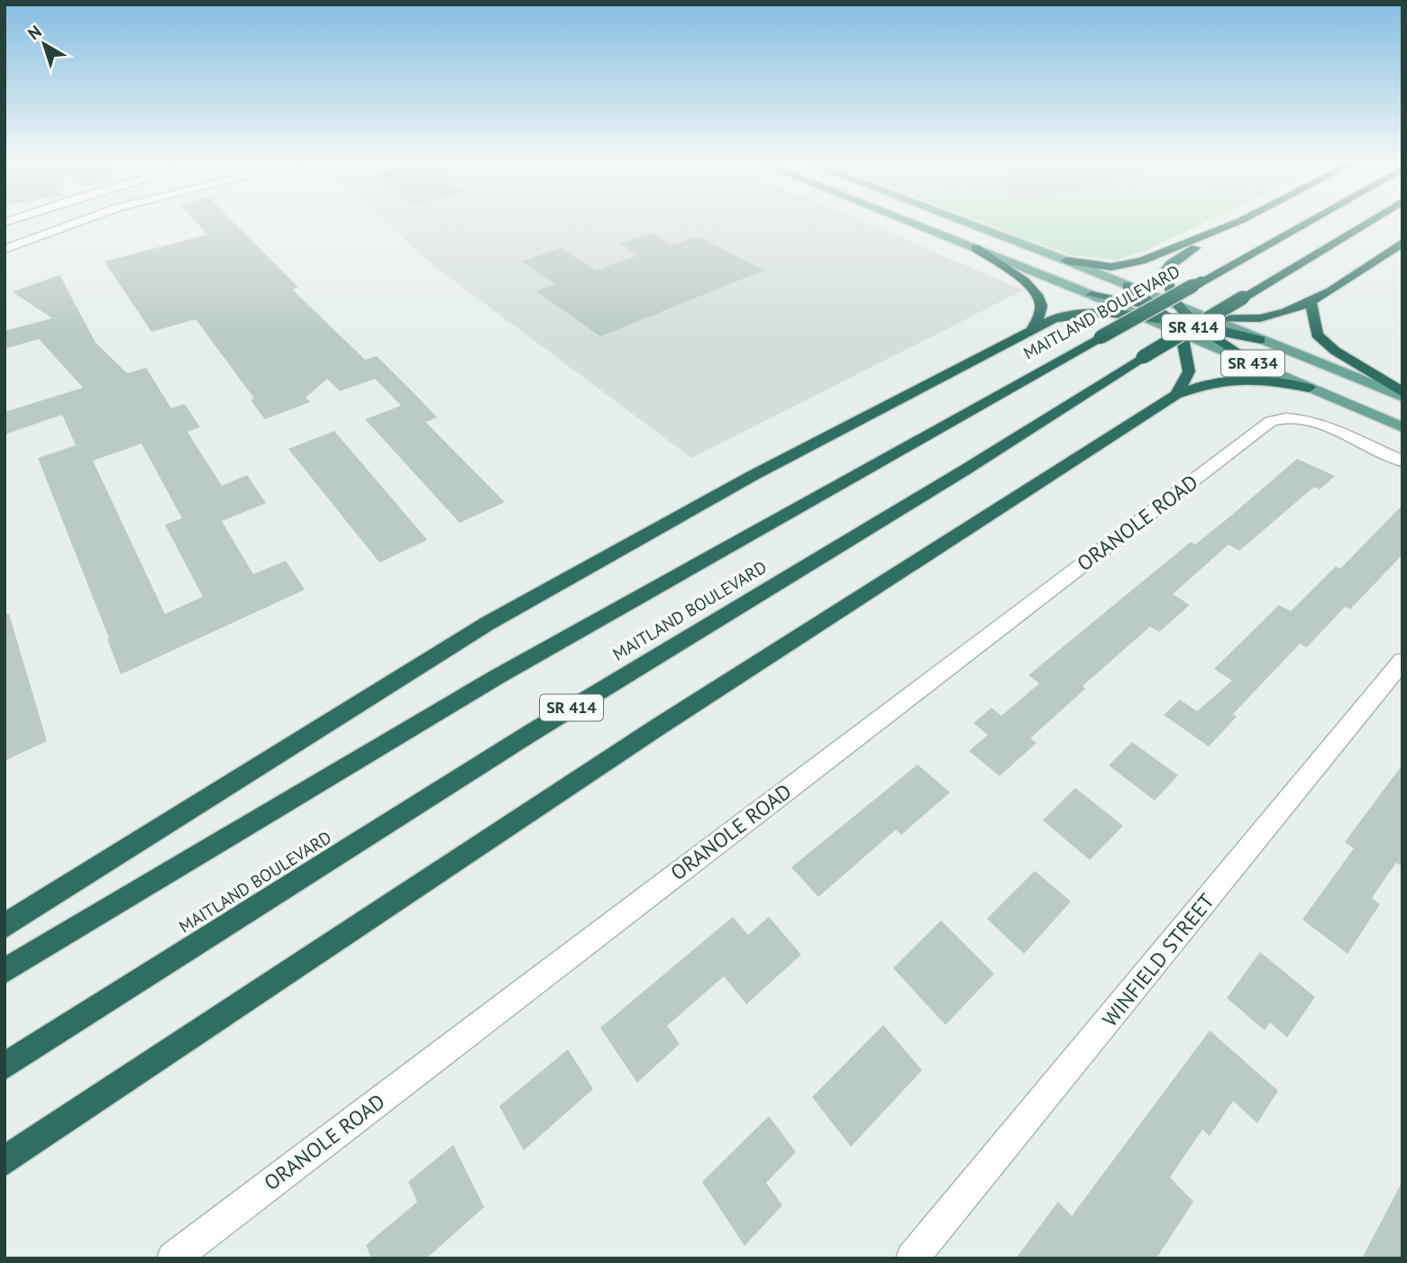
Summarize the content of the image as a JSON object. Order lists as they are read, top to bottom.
{
  "streets": {
    "highway": ["MAITLAND BOULEVARD", "SR 414"],
    "main road": ["SR 434"],
    "street": ["ORANOLE ROAD", "WINFIELD STREET"]
  },
  "north": "top left"
}
